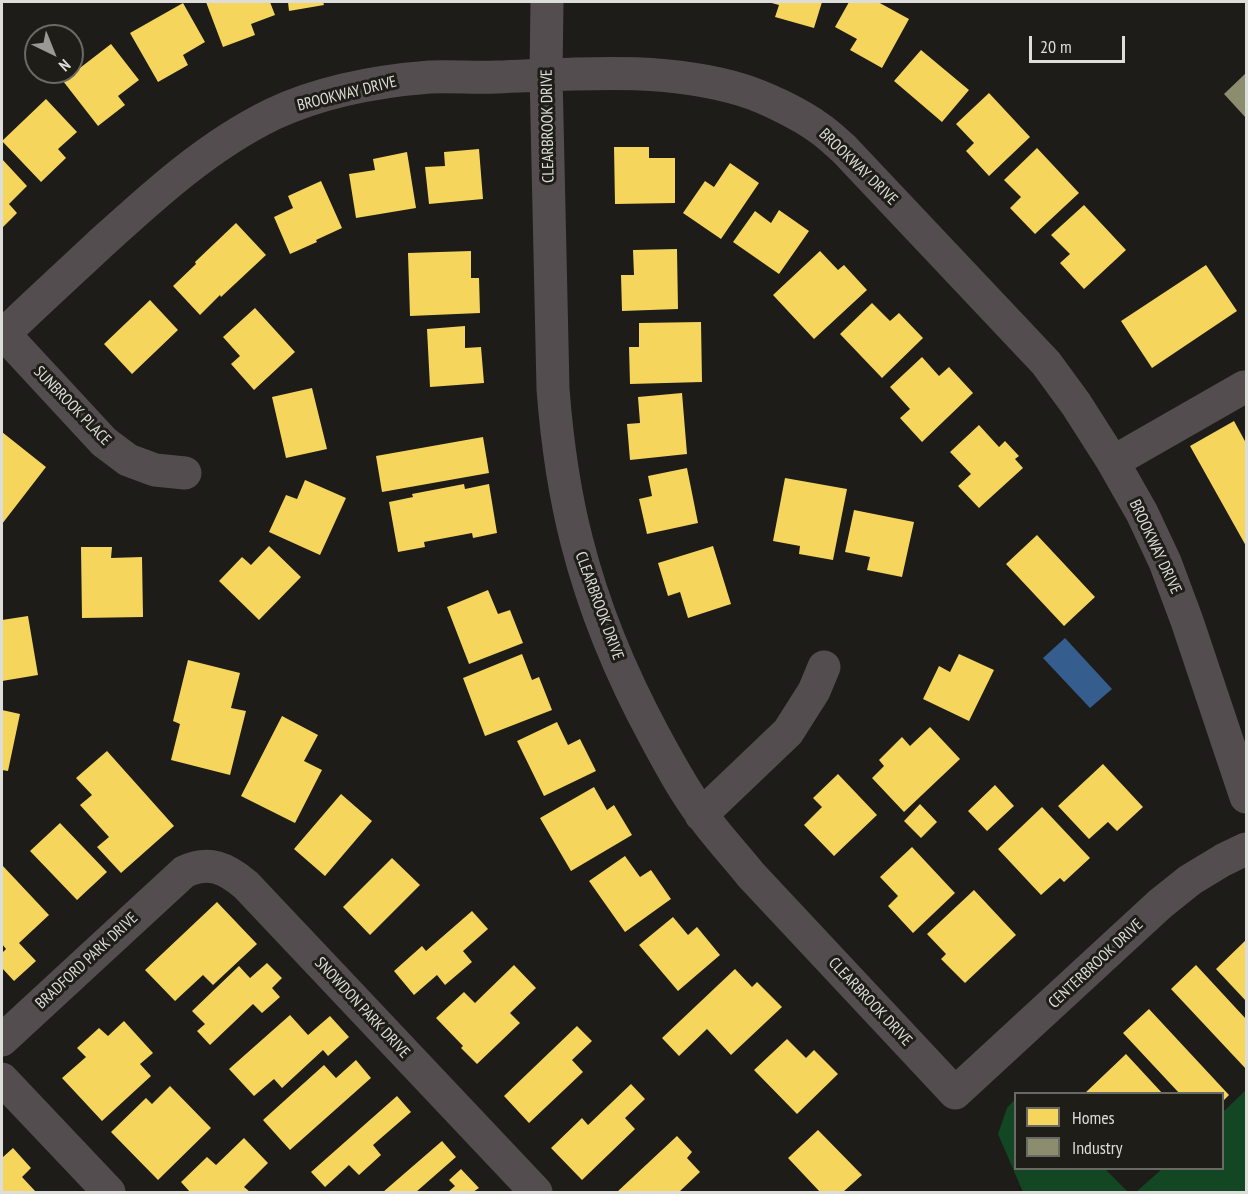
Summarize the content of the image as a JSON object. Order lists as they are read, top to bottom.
{
  "streets": {
    "street": [
      "BROOKWAY DRIVE",
      "CLEARBROOK DRIVE",
      "SUNBROOK PLACE",
      "BRADFORD PARK DRIVE",
      "CENTERBROOK DRIVE",
      "SNOWDON PARK DRIVE"
    ]
  },
  "crossings": [
    ["BROOKWAY DRIVE", "CLEARBROOK DRIVE"],
    ["BROOKWAY DRIVE", "SUNBROOK PLACE"],
    ["CLEARBROOK DRIVE", "CENTERBROOK DRIVE"],
    ["BRADFORD PARK DRIVE", "SNOWDON PARK DRIVE"]
  ],
  "legend": ["Homes", "Industry"],
  "scale_bar": "20 m",
  "north": "bottom right"
}
